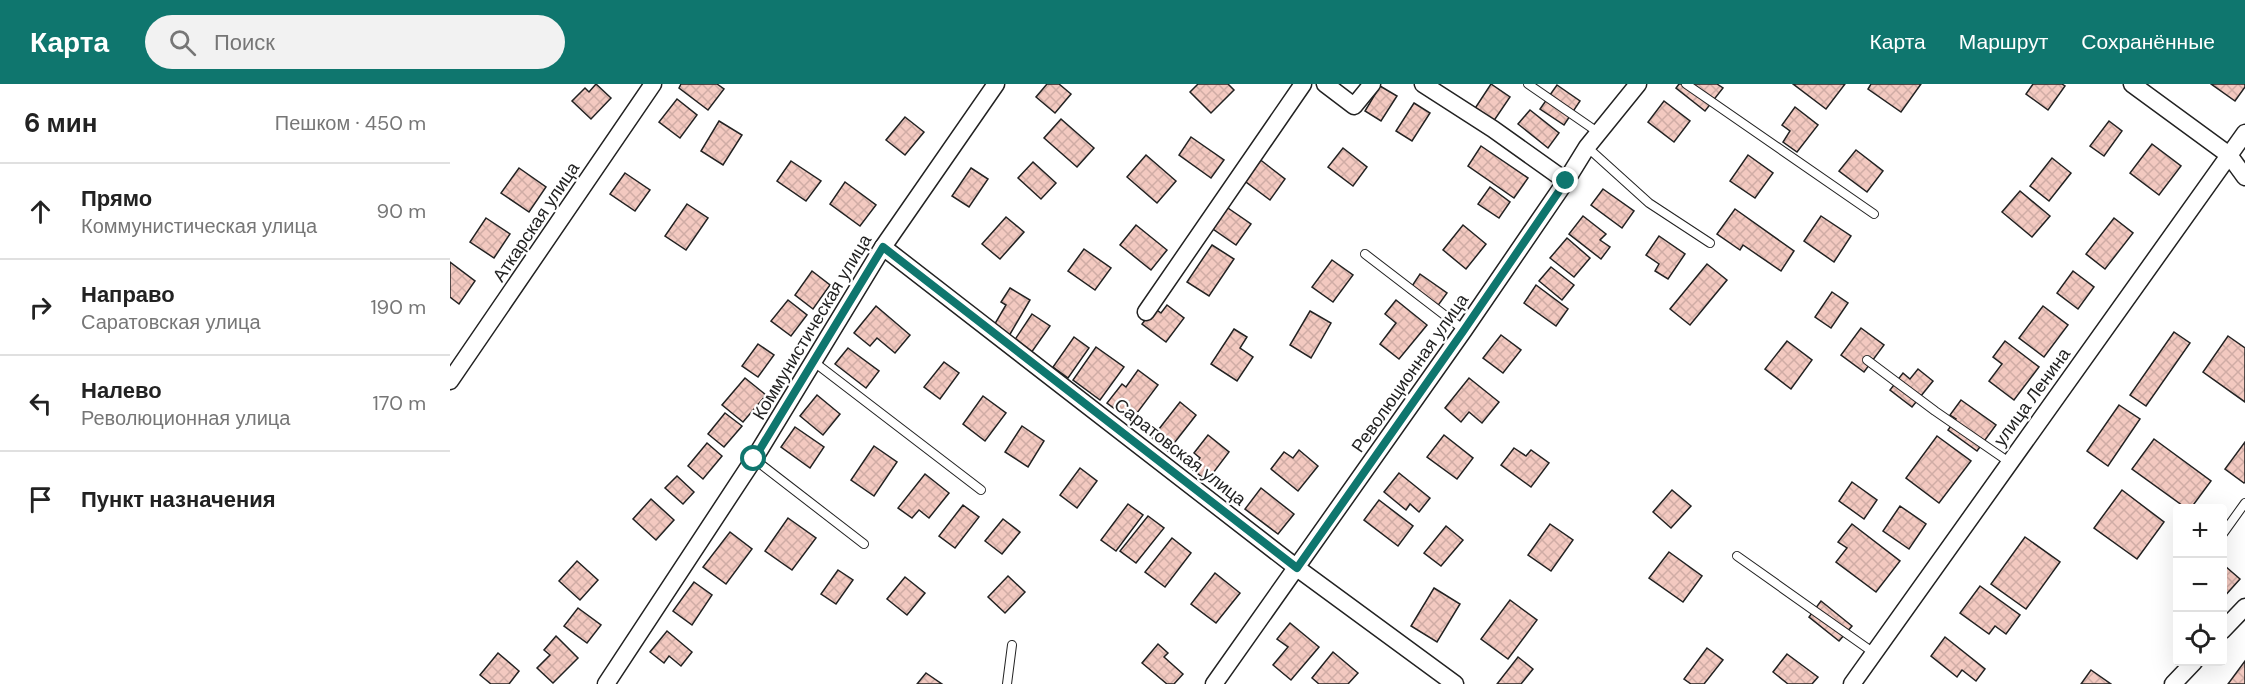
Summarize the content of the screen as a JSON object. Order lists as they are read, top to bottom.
{
  "streets": {
    "street": [
      "Аткарская улица",
      "Коммунистическая улица",
      "Революционная улица",
      "улица Ленина",
      "Саратовская улица"
    ]
  },
  "crossings": [
    ["Коммунистическая улица", "Саратовская улица"],
    ["Революционная улица", "Саратовская улица"]
  ],
  "page": {
    "header": "Карта",
    "search": "Поиск",
    "nav": ["Карта", "Маршрут", "Сохранённые"],
    "heading": ["6 мин", "Пешком · 450 m"],
    "list": [
      ["Прямо", "Коммунистическая улица", "90 m"],
      ["Направо", "Саратовская улица", "190 m"],
      ["Налево", "Революционная улица", "170 m"],
      "Пункт назначения"
    ],
    "map_buttons": ["+", "−"]
  }
}
